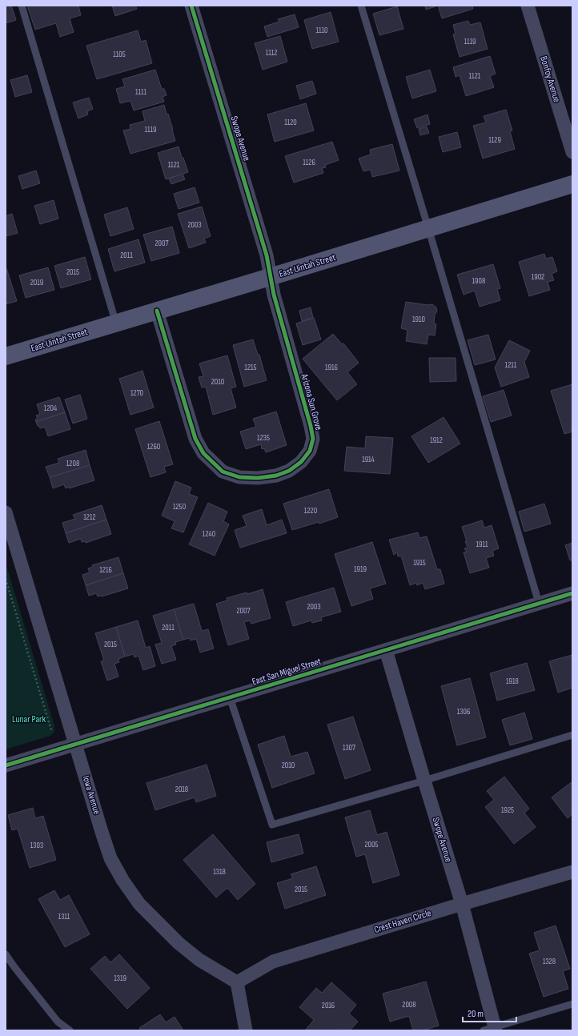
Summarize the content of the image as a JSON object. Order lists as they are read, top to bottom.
{
  "streets": {
    "main road": ["East Uintah Street"],
    "street": [
      "Bonfoy Avenue",
      "Swope Avenue",
      "Arizona Sun Grove",
      "East San Miguel Street",
      "Iowa Avenue",
      "Crest Haven Circle"
    ]
  },
  "crossings": [
    ["Swope Avenue", "East Uintah Street"],
    ["Swope Avenue", "Arizona Sun Grove"],
    ["Swope Avenue", "East San Miguel Street"],
    ["Swope Avenue", "Crest Haven Circle"],
    ["East Uintah Street", "Arizona Sun Grove"],
    ["East San Miguel Street", "Iowa Avenue"],
    ["Iowa Avenue", "Crest Haven Circle"]
  ],
  "parks": ["Lunar Park"],
  "house_numbers": [
    "1110",
    "1119",
    "1112",
    "1105",
    "1121",
    "1111",
    "1120",
    "1119",
    "1129",
    "1126",
    "1121",
    "2003",
    "2007",
    "2011",
    "2015",
    "1902",
    "1908",
    "2019",
    "1910",
    "1211",
    "1215",
    "1916",
    "2010",
    "1270",
    "1204",
    "1235",
    "1912",
    "1260",
    "1914",
    "1208",
    "1250",
    "1220",
    "1212",
    "1240",
    "1911",
    "1915",
    "1919",
    "1216",
    "2003",
    "2007",
    "2011",
    "2015",
    "1918",
    "1306",
    "1307",
    "2010",
    "2018",
    "1925",
    "2005",
    "1303",
    "1318",
    "2015",
    "1311",
    "1328",
    "1319",
    "2008",
    "2016"
  ],
  "scale_bar": "20 m"
}
